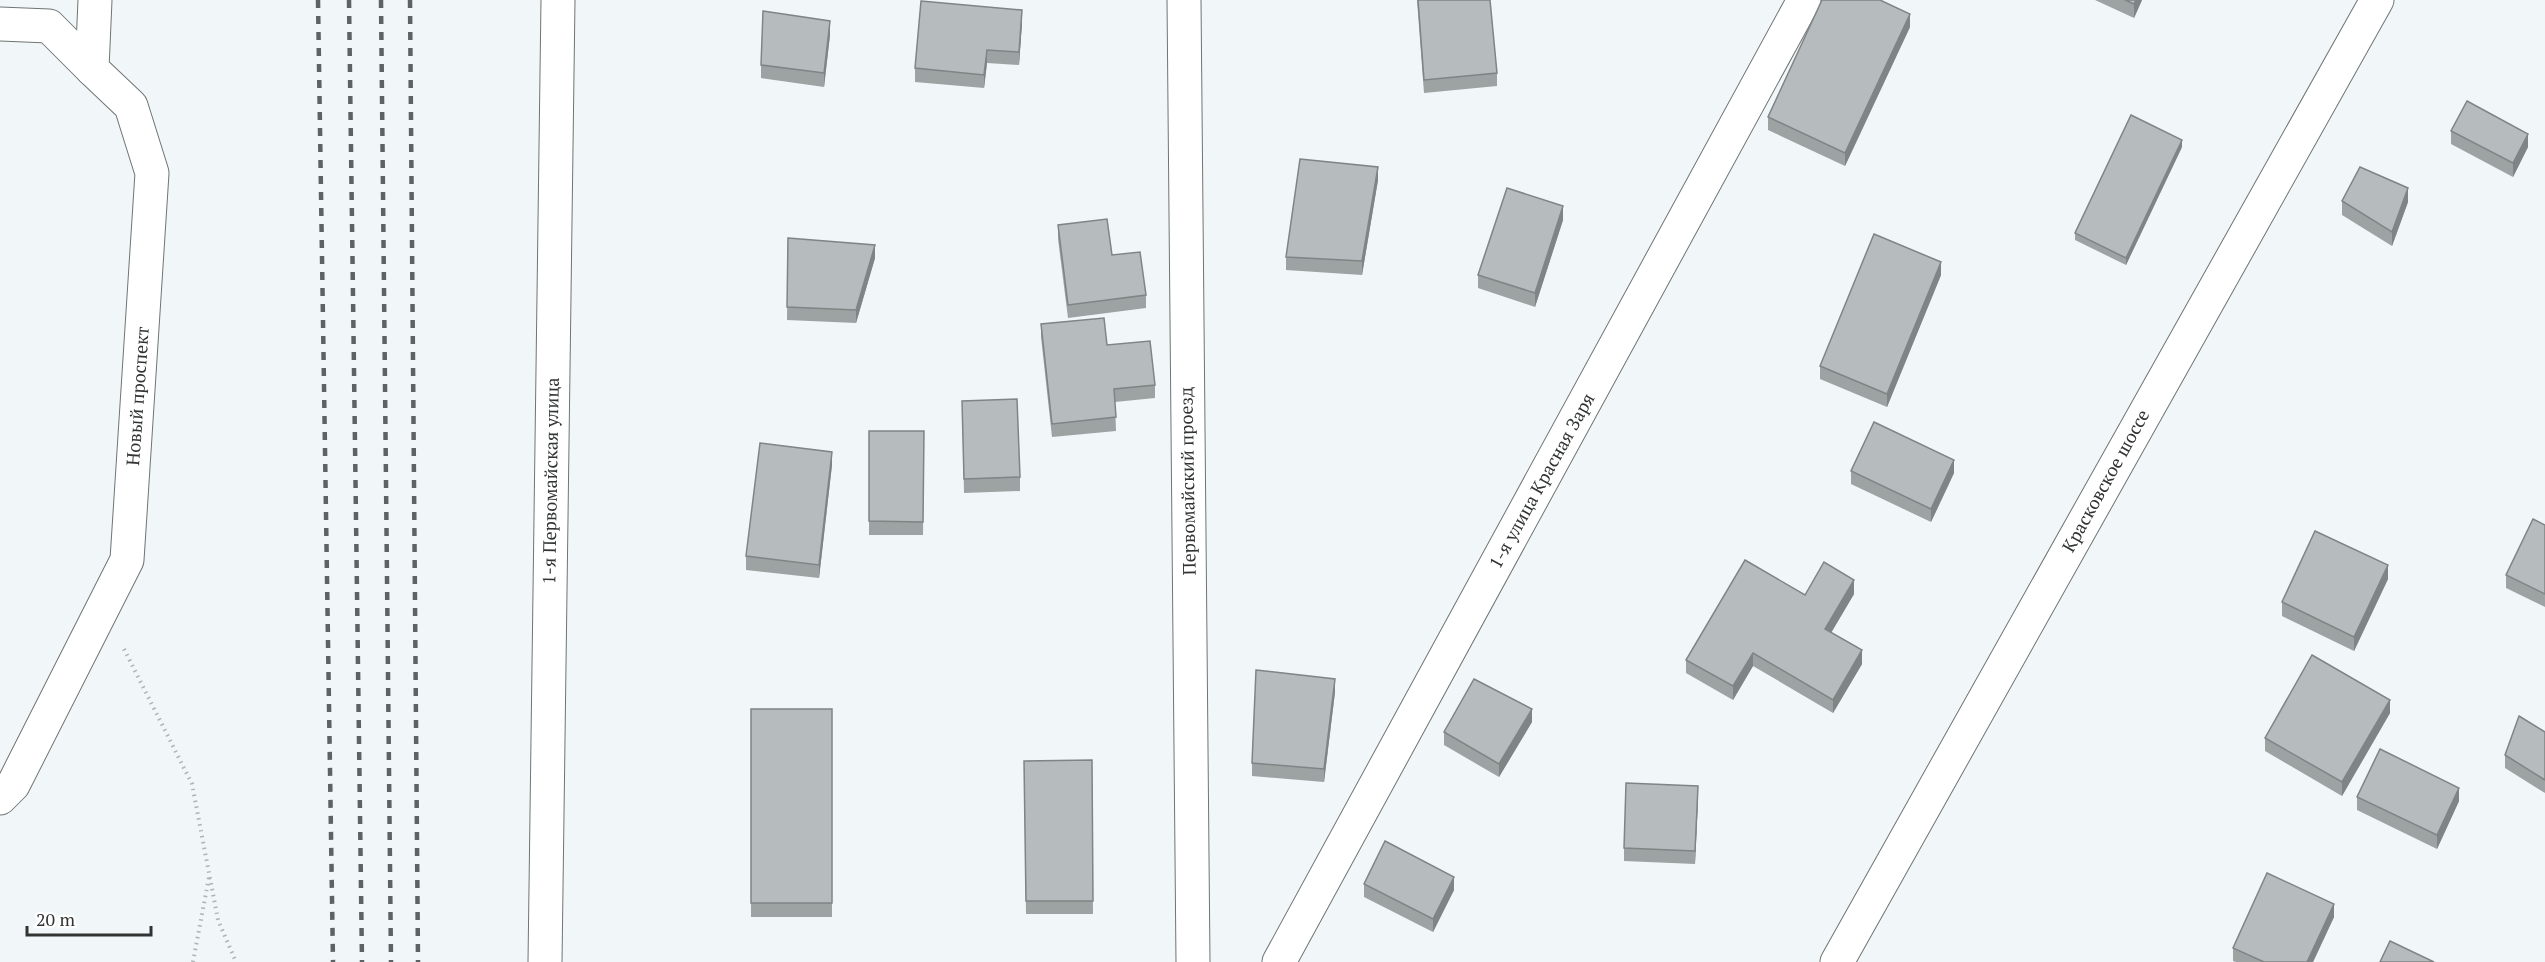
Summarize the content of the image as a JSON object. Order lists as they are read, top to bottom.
{
  "streets": {
    "street": [
      "Новый проспект",
      "1-я Первомайская улица",
      "Первомайский проезд",
      "1-я улица Красная Заря",
      "Красковское шоссе"
    ]
  },
  "scale_bar": "20 m"
}
